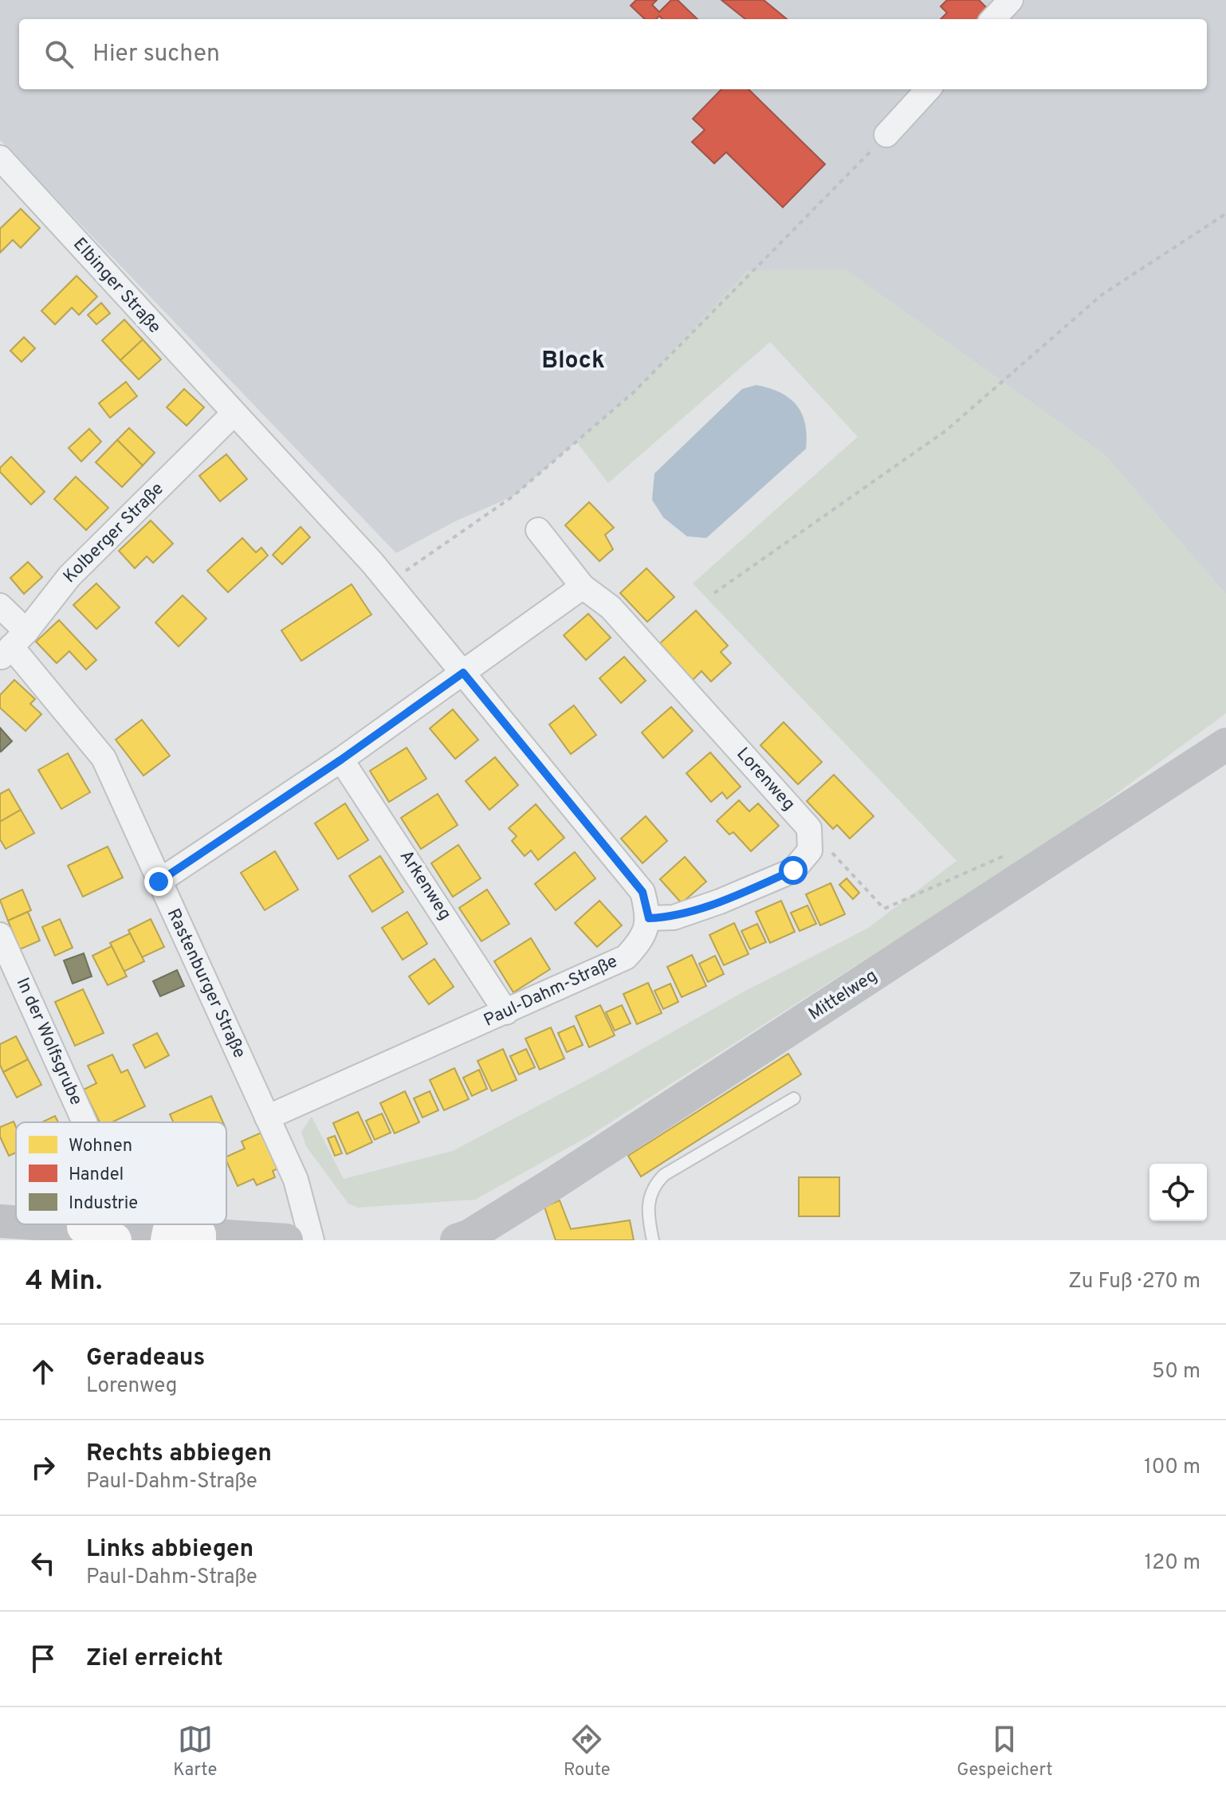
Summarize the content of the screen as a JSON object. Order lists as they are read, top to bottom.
{
  "streets": {
    "main road": ["Mittelweg"],
    "street": [
      "Elbinger Straße",
      "Kolberger Straße",
      "Lorenweg",
      "Arkenweg",
      "Rastenburger Straße",
      "Paul-Dahm-Straße",
      "In der Wolfsgrube"
    ]
  },
  "crossings": [
    ["Elbinger Straße", "Kolberger Straße"],
    ["Kolberger Straße", "Rastenburger Straße"],
    ["Arkenweg", "Paul-Dahm-Straße"],
    ["Rastenburger Straße", "Paul-Dahm-Straße"]
  ],
  "districts": ["Block"],
  "legend": ["Wohnen", "Handel", "Industrie"],
  "page": {
    "search": "Hier suchen",
    "heading": ["4 Min.", "Zu Fuß · 270 m"],
    "list": [
      ["Geradeaus", "Lorenweg", "50 m"],
      ["Rechts abbiegen", "Paul-Dahm-Straße", "100 m"],
      ["Links abbiegen", "Paul-Dahm-Straße", "120 m"],
      "Ziel erreicht"
    ],
    "nav": ["Karte", "Route", "Gespeichert"]
  }
}
